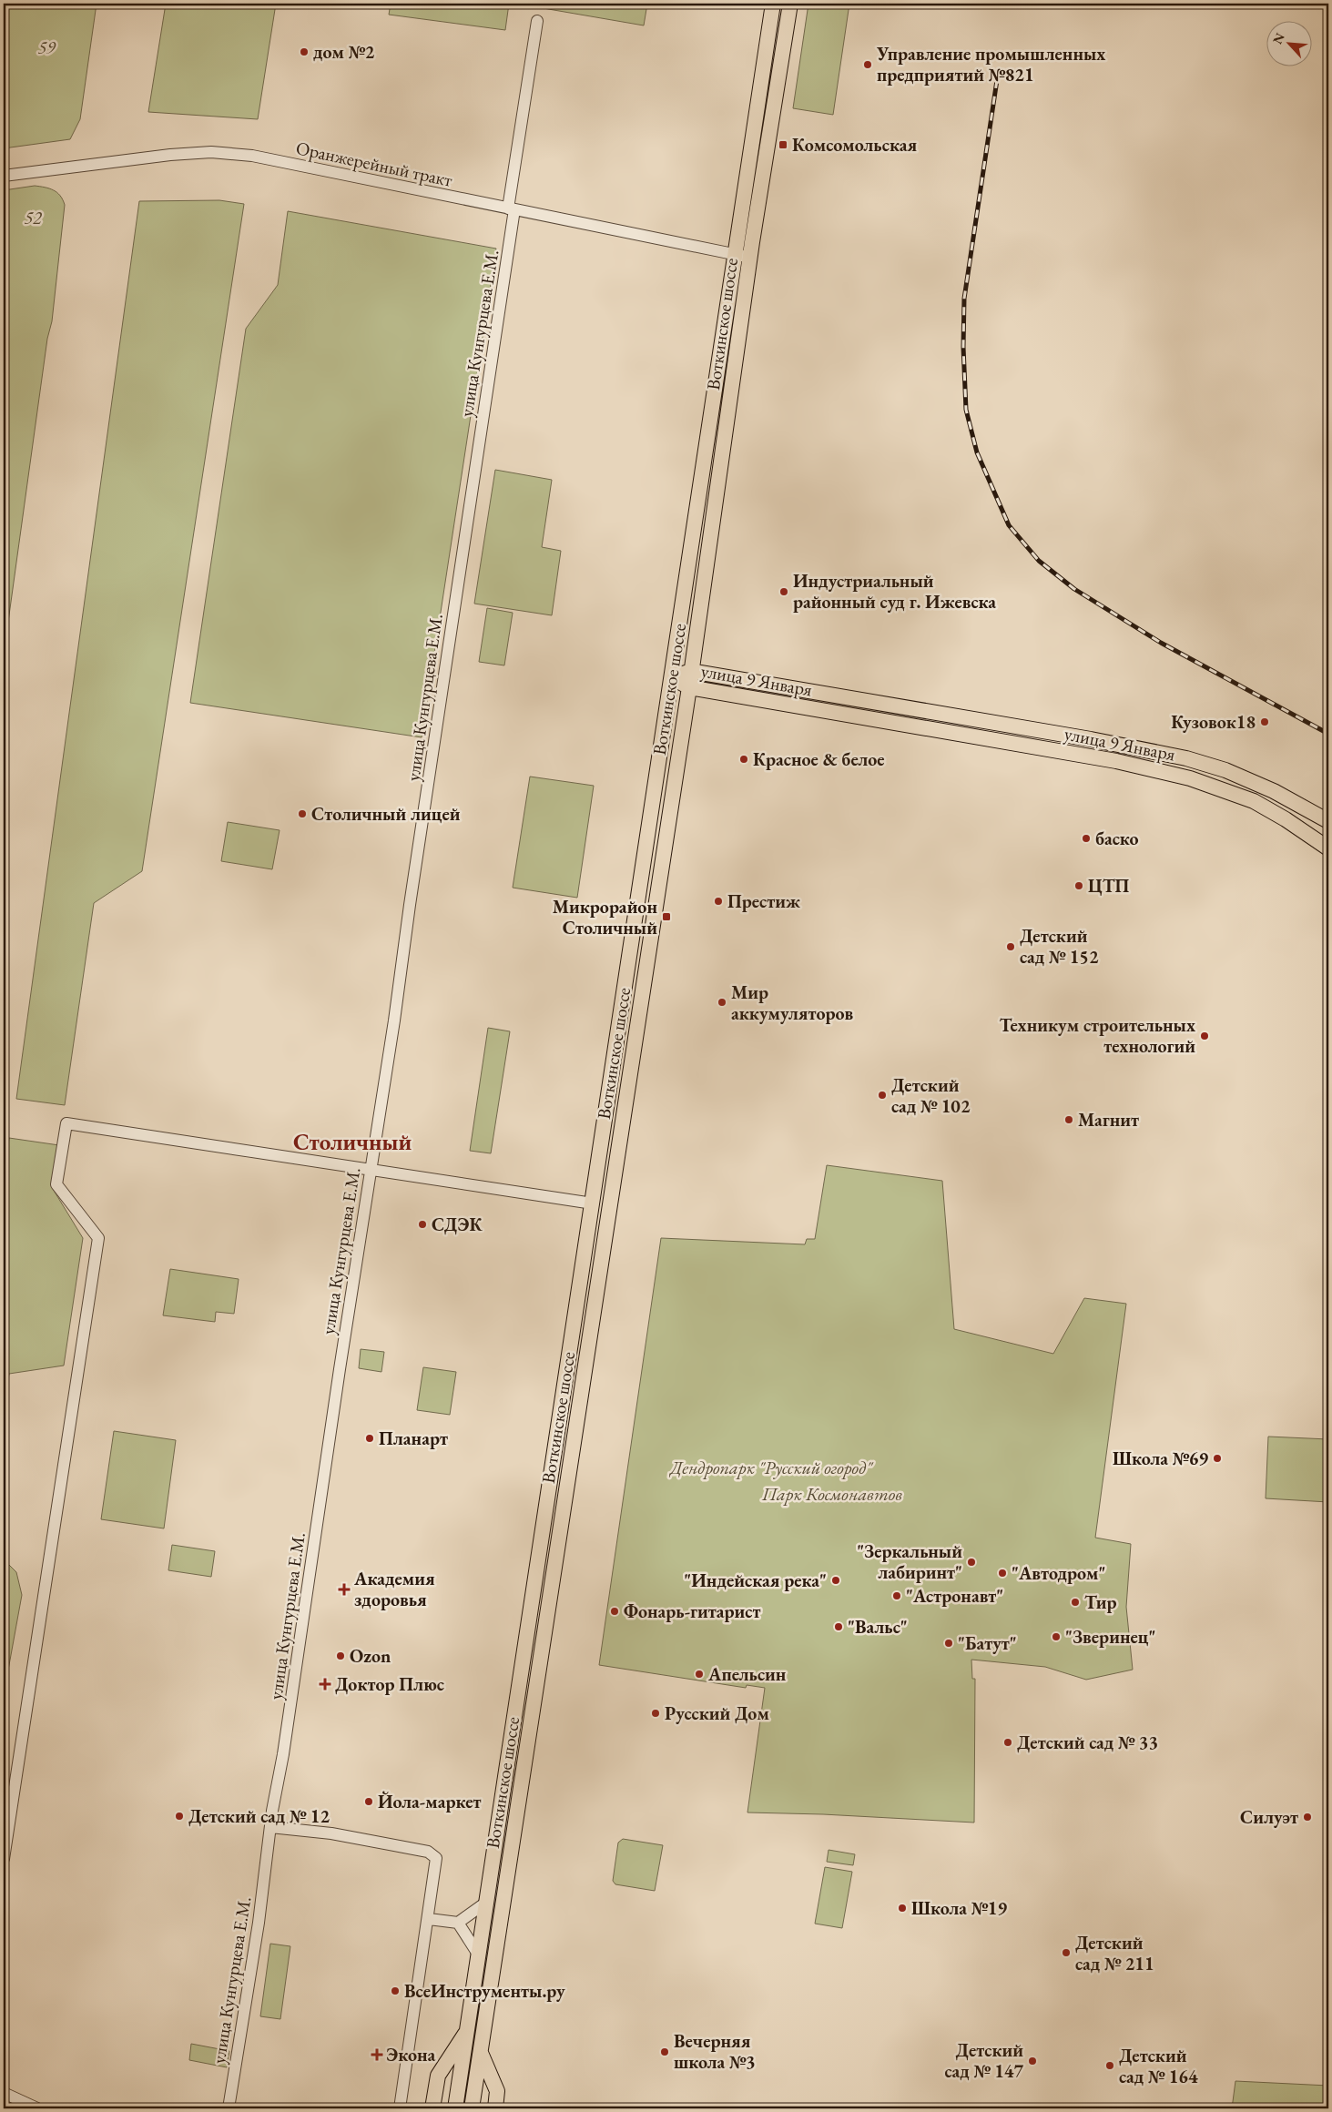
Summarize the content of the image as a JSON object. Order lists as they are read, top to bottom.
{
  "streets": {
    "main road": ["Воткинское шоссе", "улица 9 Января"],
    "street": ["Оранжерейный тракт", "улица Кунгурцева Е.М."]
  },
  "crossings": [
    ["Оранжерейный тракт", "Воткинское шоссе"],
    ["Оранжерейный тракт", "улица Кунгурцева Е.М."],
    ["Воткинское шоссе", "улица 9 Января"]
  ],
  "districts": ["Столичный"],
  "parks": [
    "59",
    "52",
    "Дендропарк \"Русский огород\"",
    "Парк Космонавтов"
  ],
  "places": {
    "other": [
      "дом №2",
      "Управление промышленных предприятий №821",
      "Индустриальный районный суд г. Ижевска",
      "Кузовок18",
      "Красное & белое",
      "Столичный лицей",
      "баско",
      "ЦТП",
      "Престиж",
      "Детский сад № 152",
      "Мир аккумуляторов",
      "Техникум строительных технологий",
      "Детский сад № 102",
      "Магнит",
      "СДЭК",
      "Планарт",
      "Школа №69",
      "\"Зеркальный лабиринт\"",
      "\"Автодром\"",
      "\"Индейская река\"",
      "\"Астронавт\"",
      "Тир",
      "Фонарь-гитарист",
      "\"Вальс\"",
      "\"Зверинец\"",
      "\"Батут\"",
      "Ozon",
      "Апельсин",
      "Русский Дом",
      "Детский сад № 33",
      "Йола-маркет",
      "Детский сад № 12",
      "Силуэт",
      "Школа №19",
      "Детский сад № 211",
      "ВсеИнструменты.ру",
      "Вечерняя школа №3",
      "Детский сад № 147",
      "Детский сад № 164"
    ],
    "transit": ["Комсомольская", "Микрорайон Столичный"],
    "health": ["Академия здоровья", "Доктор Плюс", "Экона"]
  },
  "north": "top left"
}
